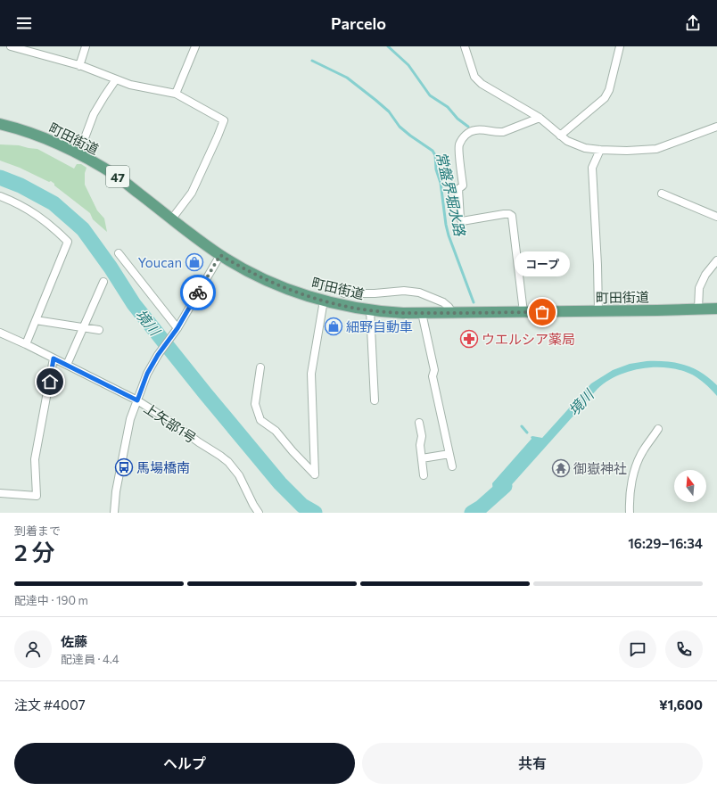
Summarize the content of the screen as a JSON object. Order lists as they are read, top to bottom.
{
  "streets": {
    "main road": ["町田街道", "47"],
    "street": ["上矢部1号"]
  },
  "water": ["常盤界堀水路", "境川"],
  "places": {
    "shop": ["Youcan", "細野自動車"],
    "other": ["コープ"],
    "pharmacy": ["ウエルシア薬局"],
    "bus stop": ["馬場橋南"],
    "temple": ["御嶽神社"]
  },
  "north": "top",
  "page": {
    "header": "Parcelo",
    "bubble": "コープ",
    "heading": ["2 分", "到着まで", "16:29–16:34"],
    "panel": [
      "佐藤",
      "配達員 · 4.4",
      "注文 #4007",
      "¥1,600"
    ],
    "bar": "配達中 · 190 m",
    "buttons": ["ヘルプ", "共有"]
  }
}
